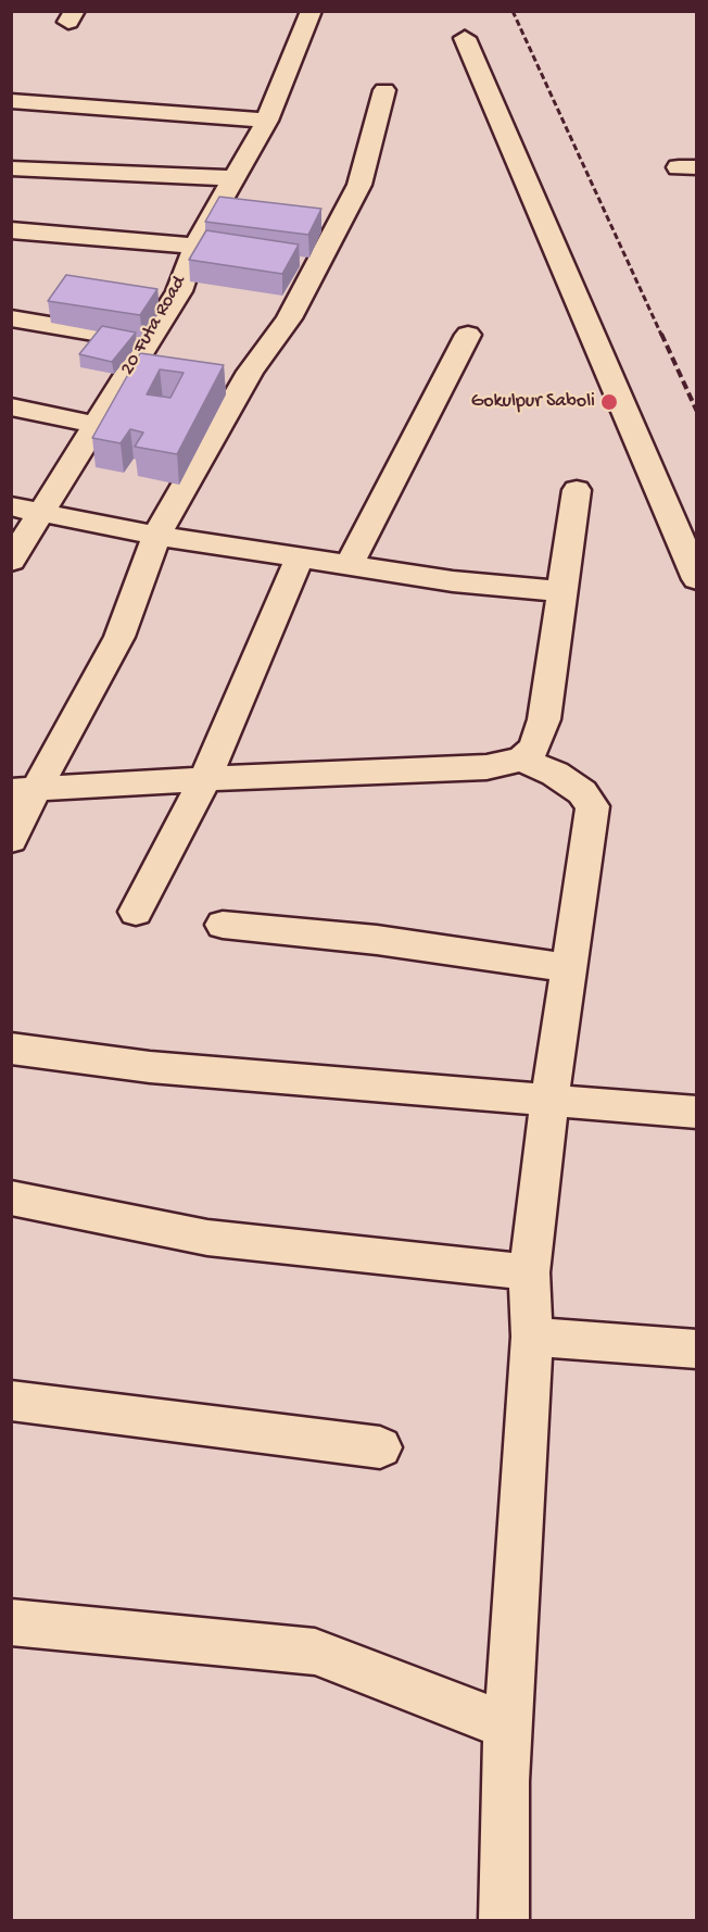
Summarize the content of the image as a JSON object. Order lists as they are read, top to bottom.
{
  "streets": {
    "street": ["20 Futa Road"]
  },
  "places": ["Gokulpur Saboli"]
}
